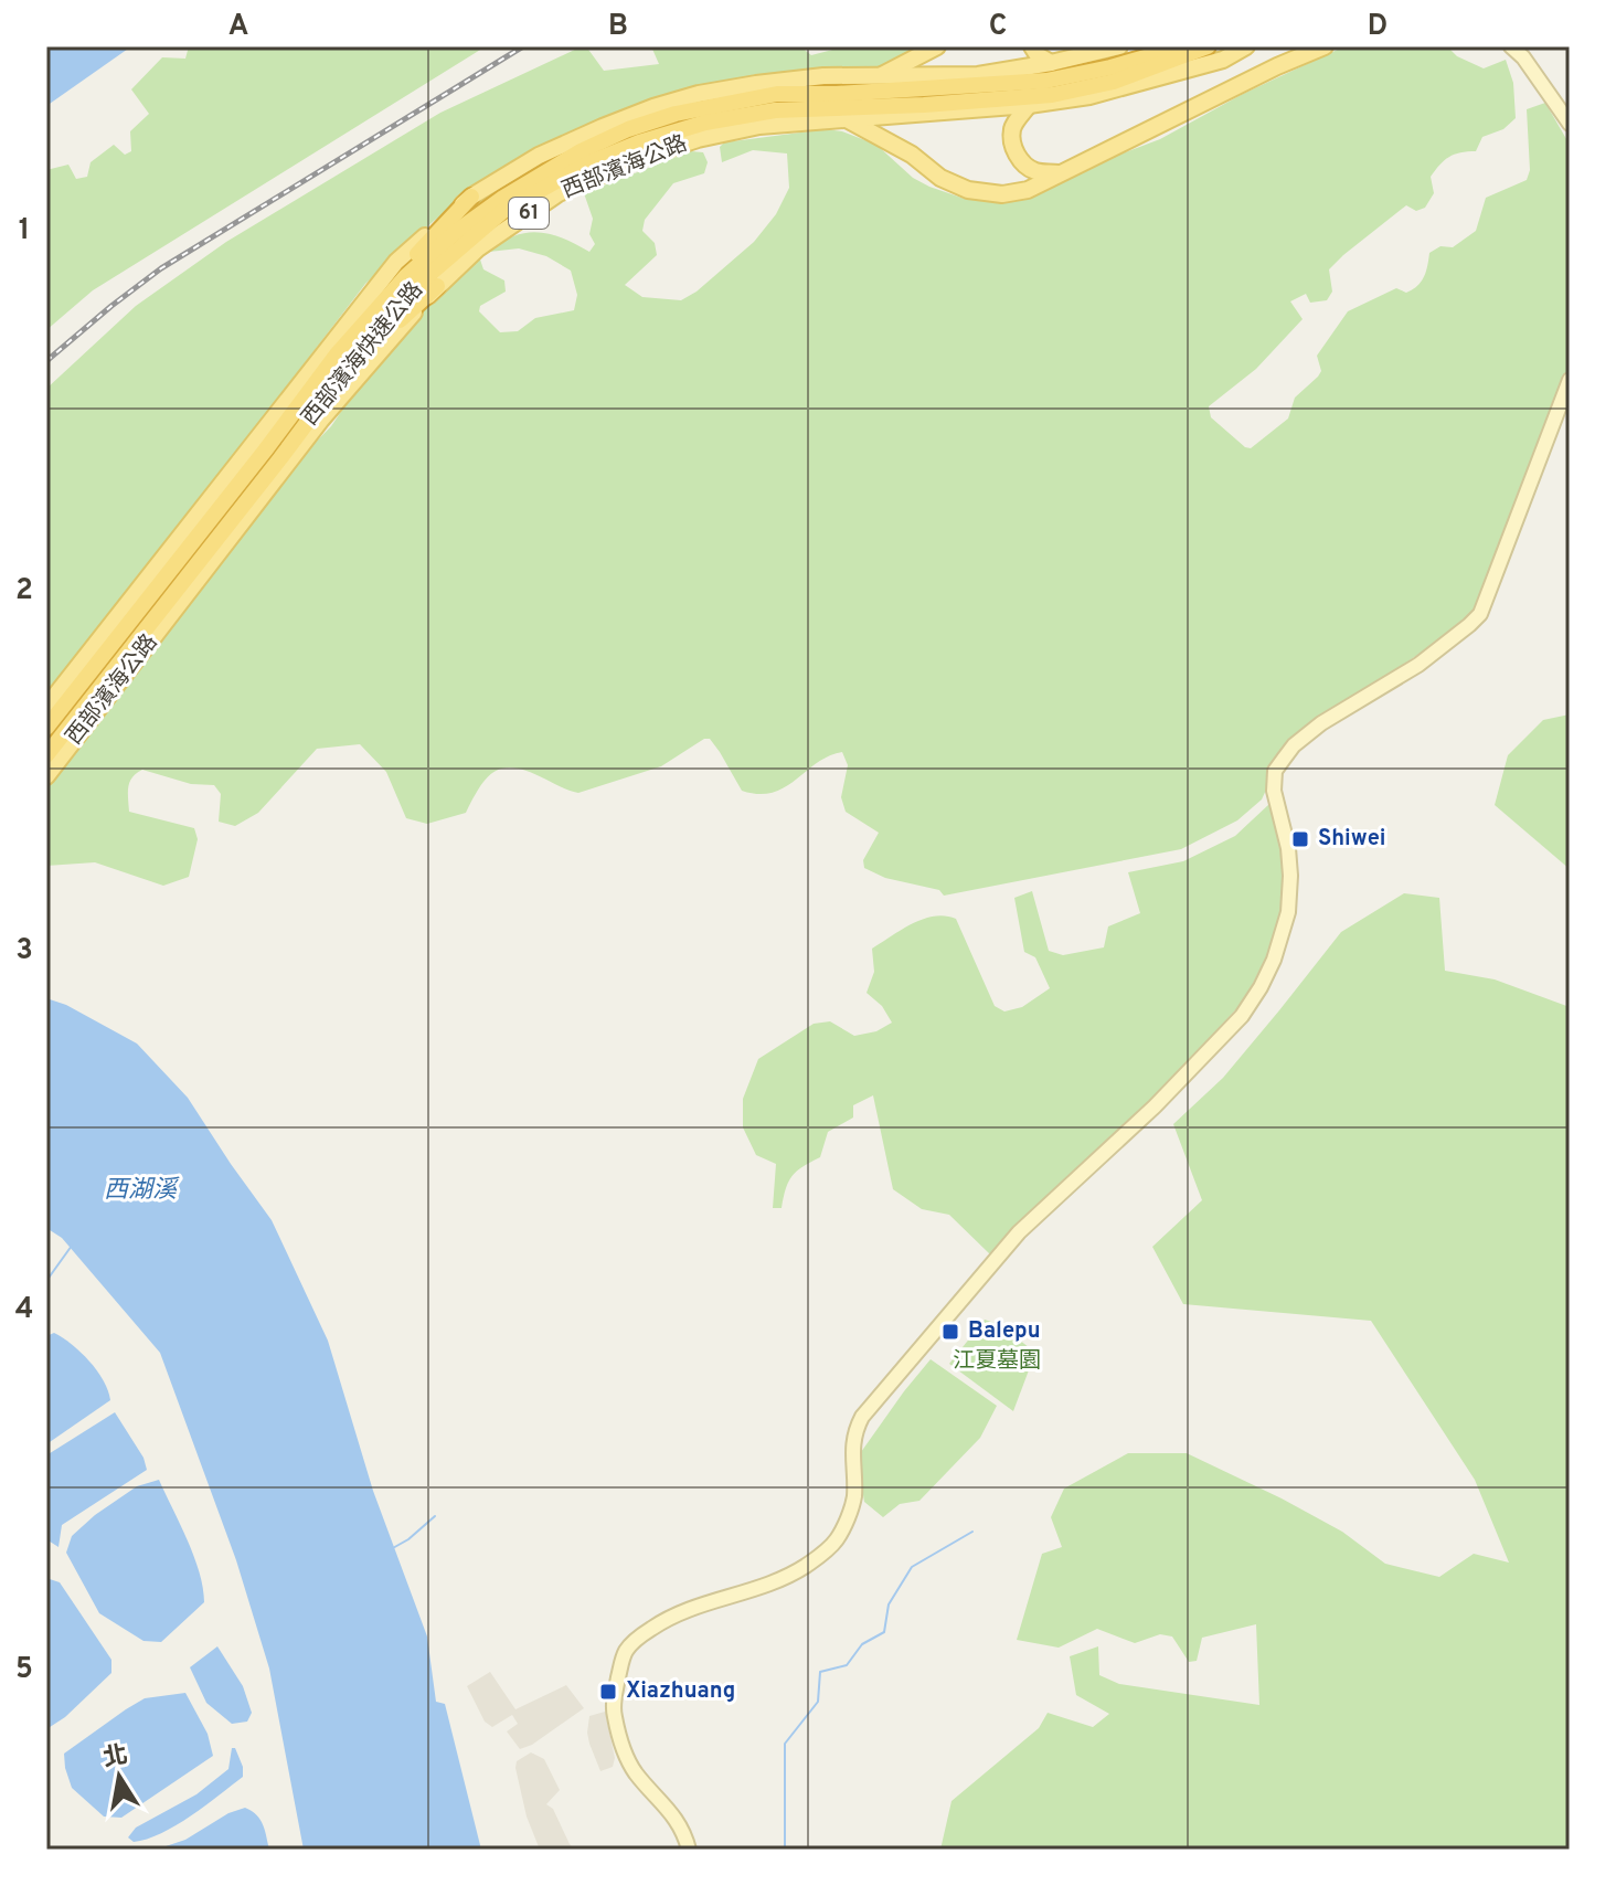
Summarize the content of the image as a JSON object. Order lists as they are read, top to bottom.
{
  "streets": {
    "highway": ["61", "西部濱海快速公路"],
    "main road": ["西部濱海公路"]
  },
  "water": ["西湖溪"],
  "parks": ["江夏墓園"],
  "places": {
    "transit": ["Shiwei", "Balepu", "Xiazhuang"]
  },
  "north": "top",
  "grid": {
    "columns": [
      "A",
      "B",
      "C",
      "D"
    ],
    "rows": [
      "1",
      "2",
      "3",
      "4",
      "5"
    ]
  }
}
